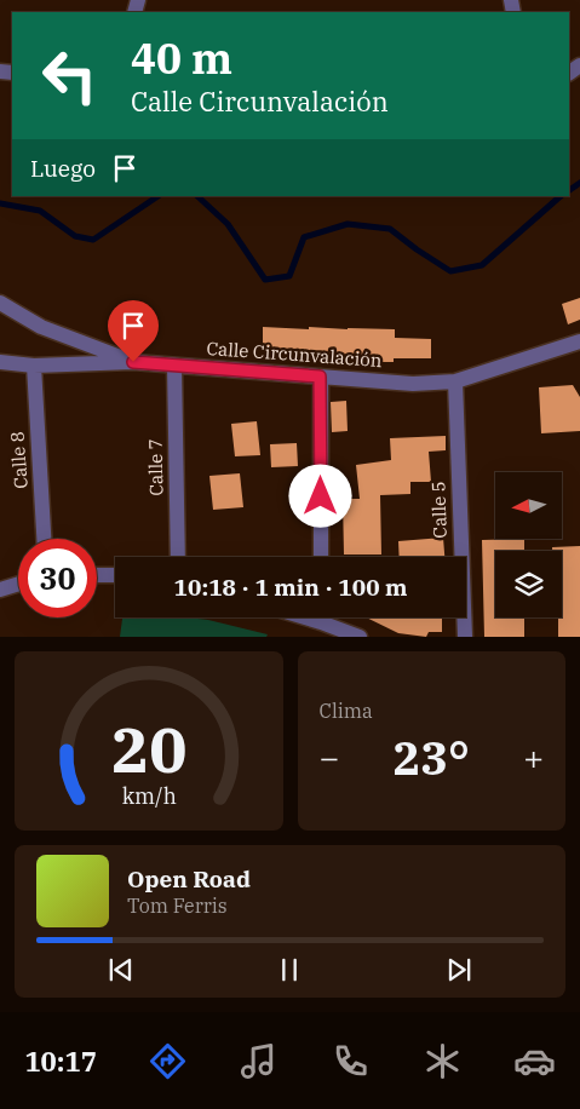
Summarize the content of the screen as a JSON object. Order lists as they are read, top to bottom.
{
  "streets": {
    "street": [
      "Calle Circunvalación",
      "Calle 8",
      "Calle 7",
      "Calle 5"
    ]
  },
  "crossings": [
    ["Calle Circunvalación", "Calle 8"],
    ["Calle Circunvalación", "Calle 7"],
    ["Calle Circunvalación", "Calle 5"]
  ],
  "north": "left",
  "page": {
    "turn": ["40 m", "Calle Circunvalación"],
    "then": "Luego",
    "limit": "30",
    "trip": "10:18 · 1 min · 100 m",
    "tile": "Clima",
    "heat": ["−", "23°", "+"],
    "song": ["Open Road", "Tom Ferris"],
    "tabs": "10:17",
    "gauge": ["20", "km/h"]
  }
}
